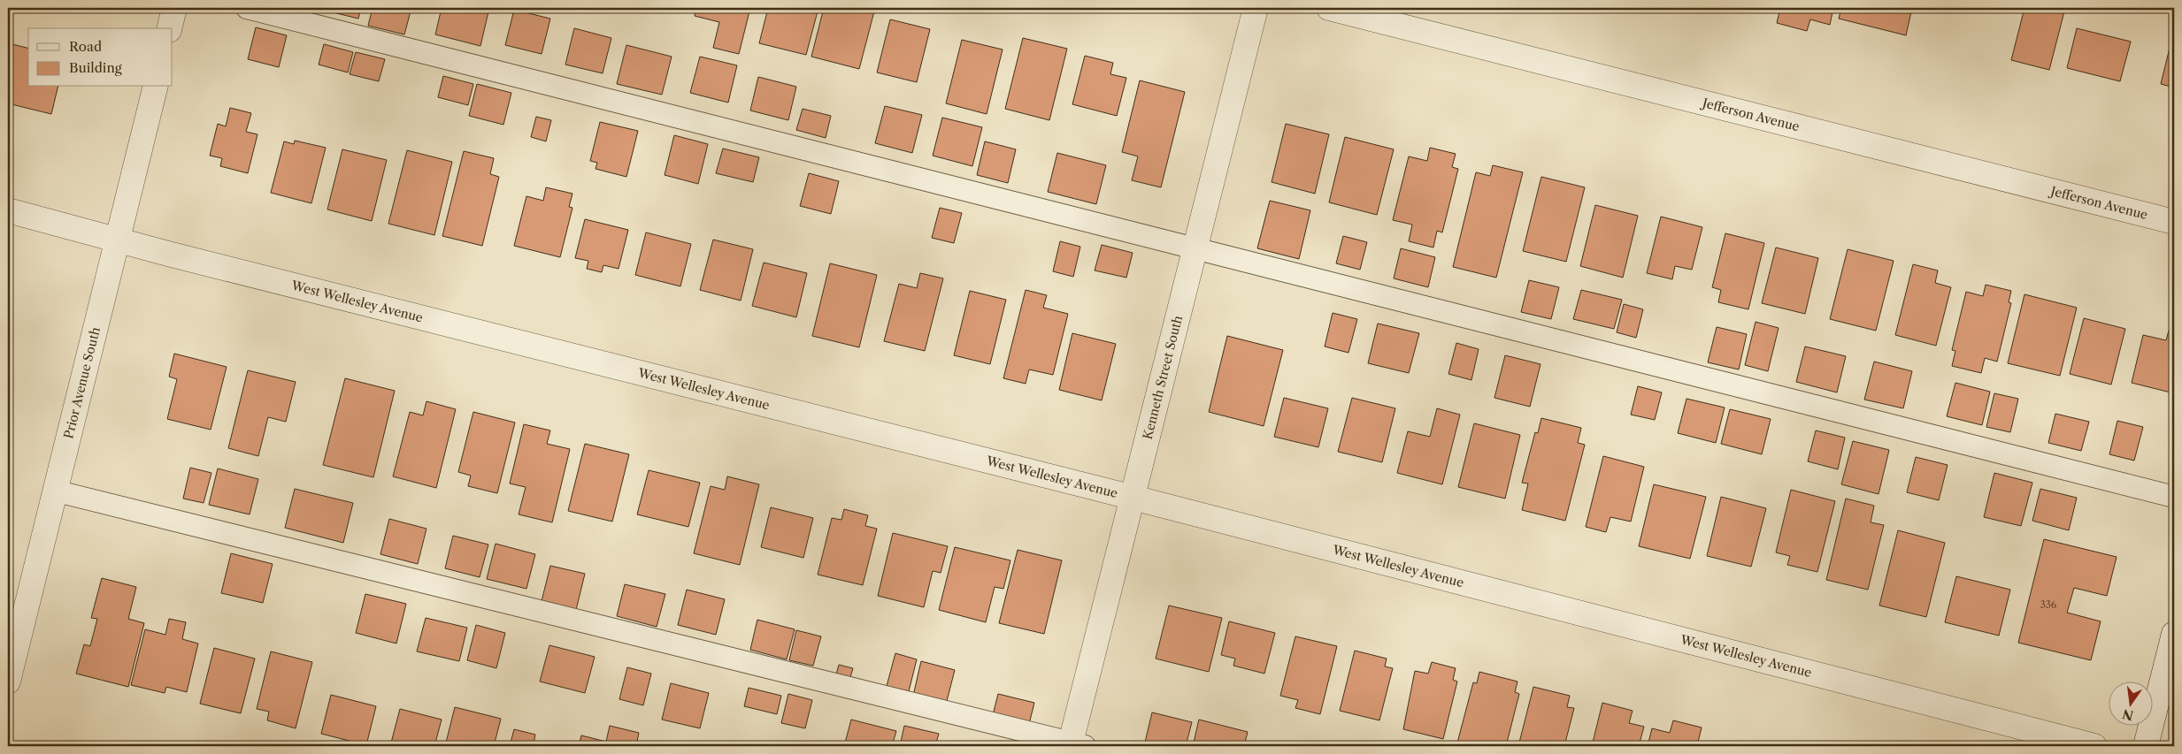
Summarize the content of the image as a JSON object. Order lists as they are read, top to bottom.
{
  "streets": {
    "street": [
      "Jefferson Avenue",
      "West Wellesley Avenue",
      "Kenneth Street South",
      "Prior Avenue South"
    ]
  },
  "crossings": [
    ["West Wellesley Avenue", "Kenneth Street South"],
    ["West Wellesley Avenue", "Prior Avenue South"]
  ],
  "house_numbers": ["336"],
  "legend": ["Road", "Building"],
  "north": "bottom"
}
